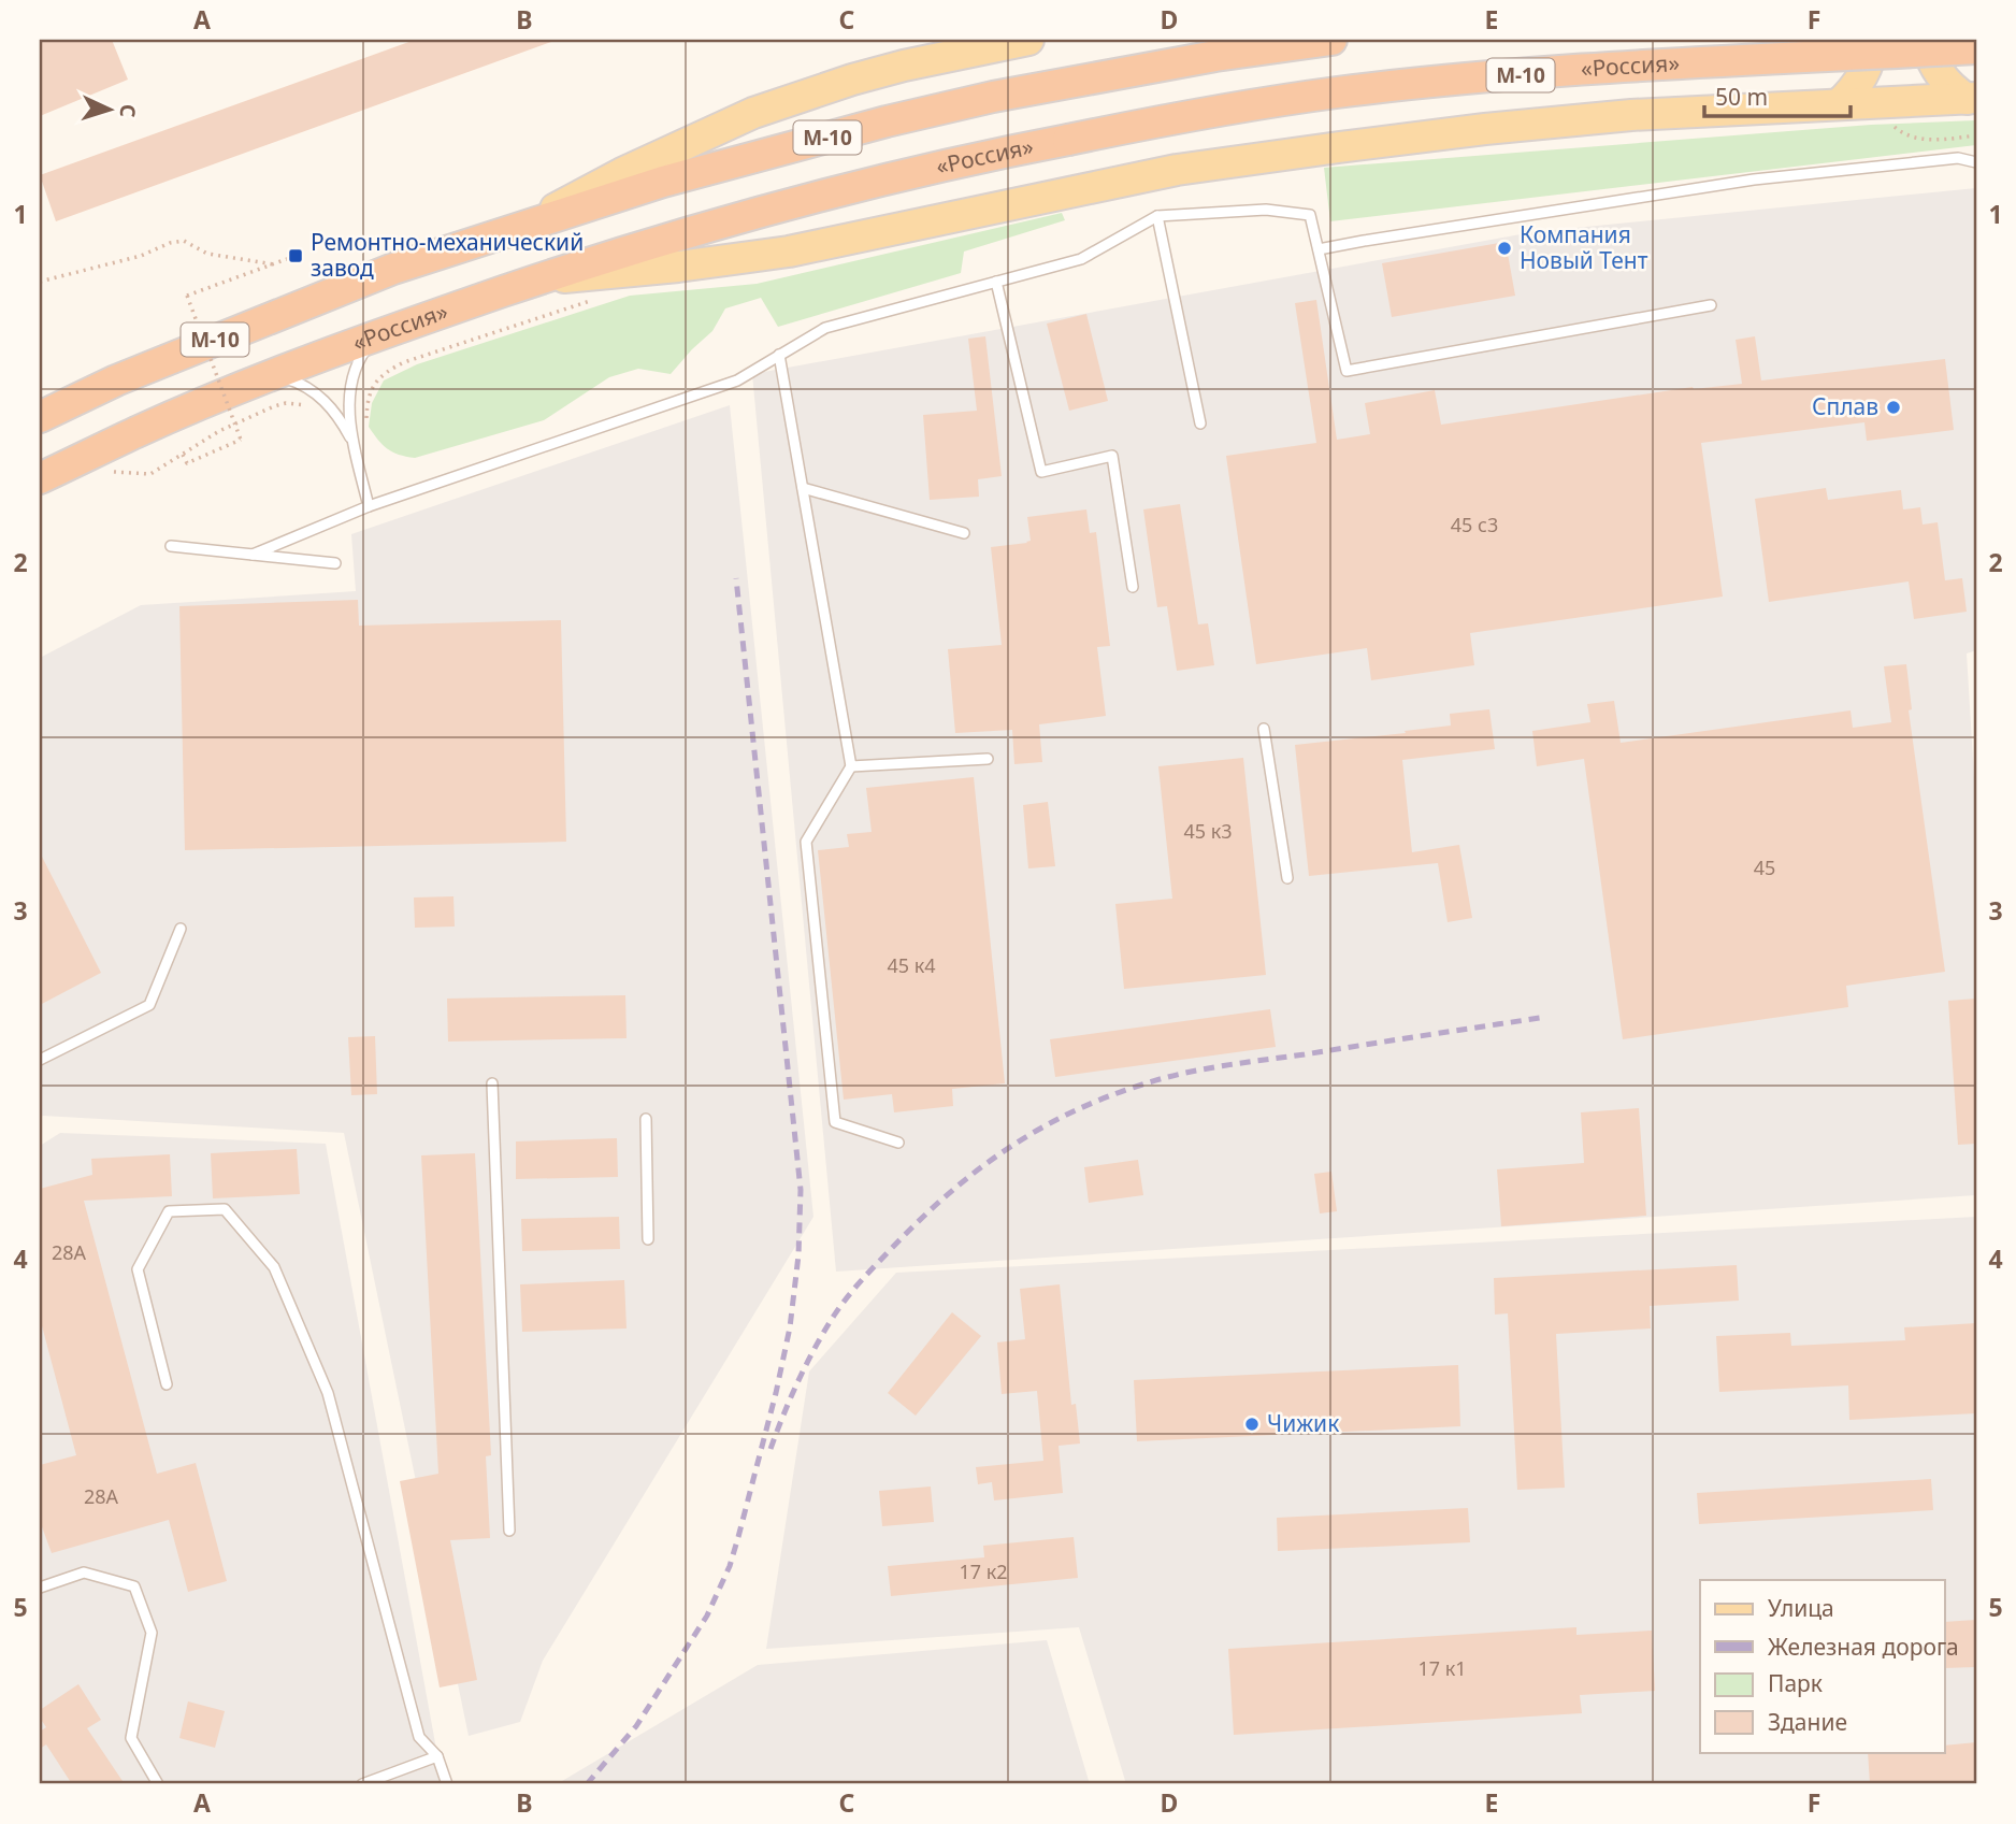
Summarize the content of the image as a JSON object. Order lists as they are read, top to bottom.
{
  "streets": {
    "highway": ["«Россия»", "М-10"]
  },
  "places": {
    "other": ["Компания Новый Тент", "Сплав", "Чижик"],
    "transit": ["Ремонтно-механический завод"]
  },
  "house_numbers": [
    "45 с3",
    "45 к3",
    "45",
    "45 к4",
    "28А",
    "28А",
    "17 к2",
    "17 к1"
  ],
  "legend": [
    "Улица",
    "Железная дорога",
    "Парк",
    "Здание"
  ],
  "scale_bar": "50 m",
  "north": "right",
  "grid": {
    "columns": [
      "A",
      "B",
      "C",
      "D",
      "E",
      "F"
    ],
    "rows": [
      "1",
      "2",
      "3",
      "4",
      "5"
    ]
  }
}
